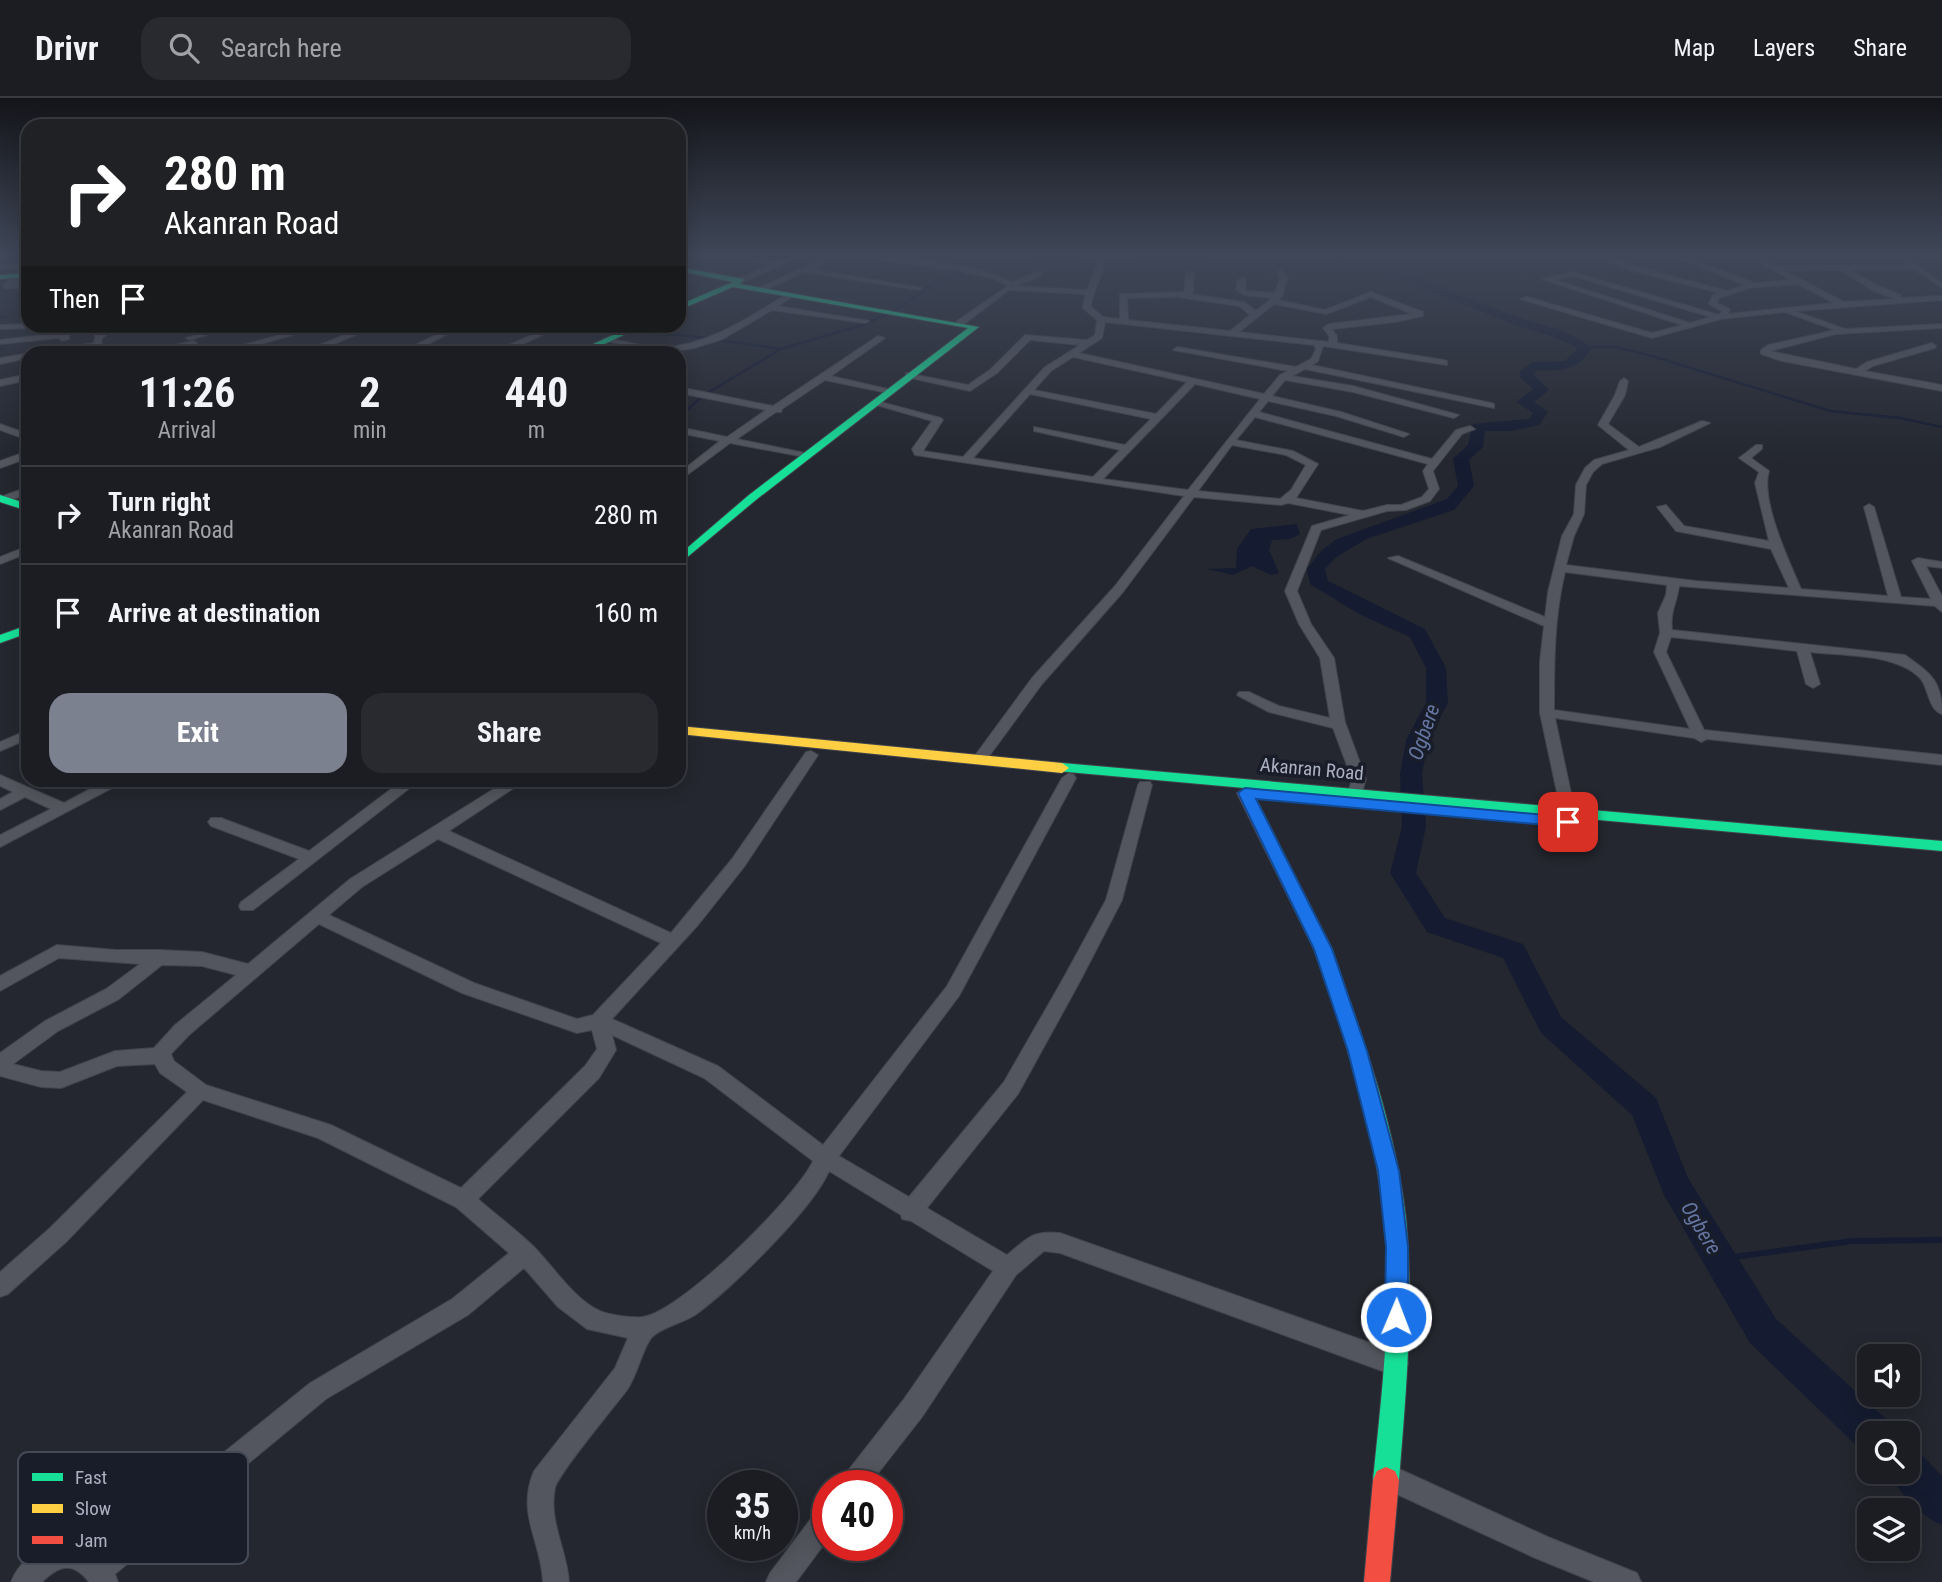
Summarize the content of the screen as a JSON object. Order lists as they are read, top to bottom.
{
  "streets": {
    "street": ["Akanran Road"]
  },
  "water": ["Ogbere"],
  "legend": ["Fast", "Slow", "Jam"],
  "page": {
    "header": "Drivr",
    "search": "Search here",
    "nav": ["Map", "Layers", "Share"],
    "turn": ["280 m", "Akanran Road"],
    "then": "Then",
    "eta": [
      "11:26",
      "Arrival",
      "2",
      "min",
      "440",
      "m"
    ],
    "list": [
      {
        "name": "Turn right",
        "note": "Akanran Road",
        "value": "280 m"
      },
      {
        "name": "Arrive at destination",
        "value": "160 m"
      }
    ],
    "buttons": ["Exit", "Share"],
    "speed": "35 km/h",
    "limit": "40"
  }
}
